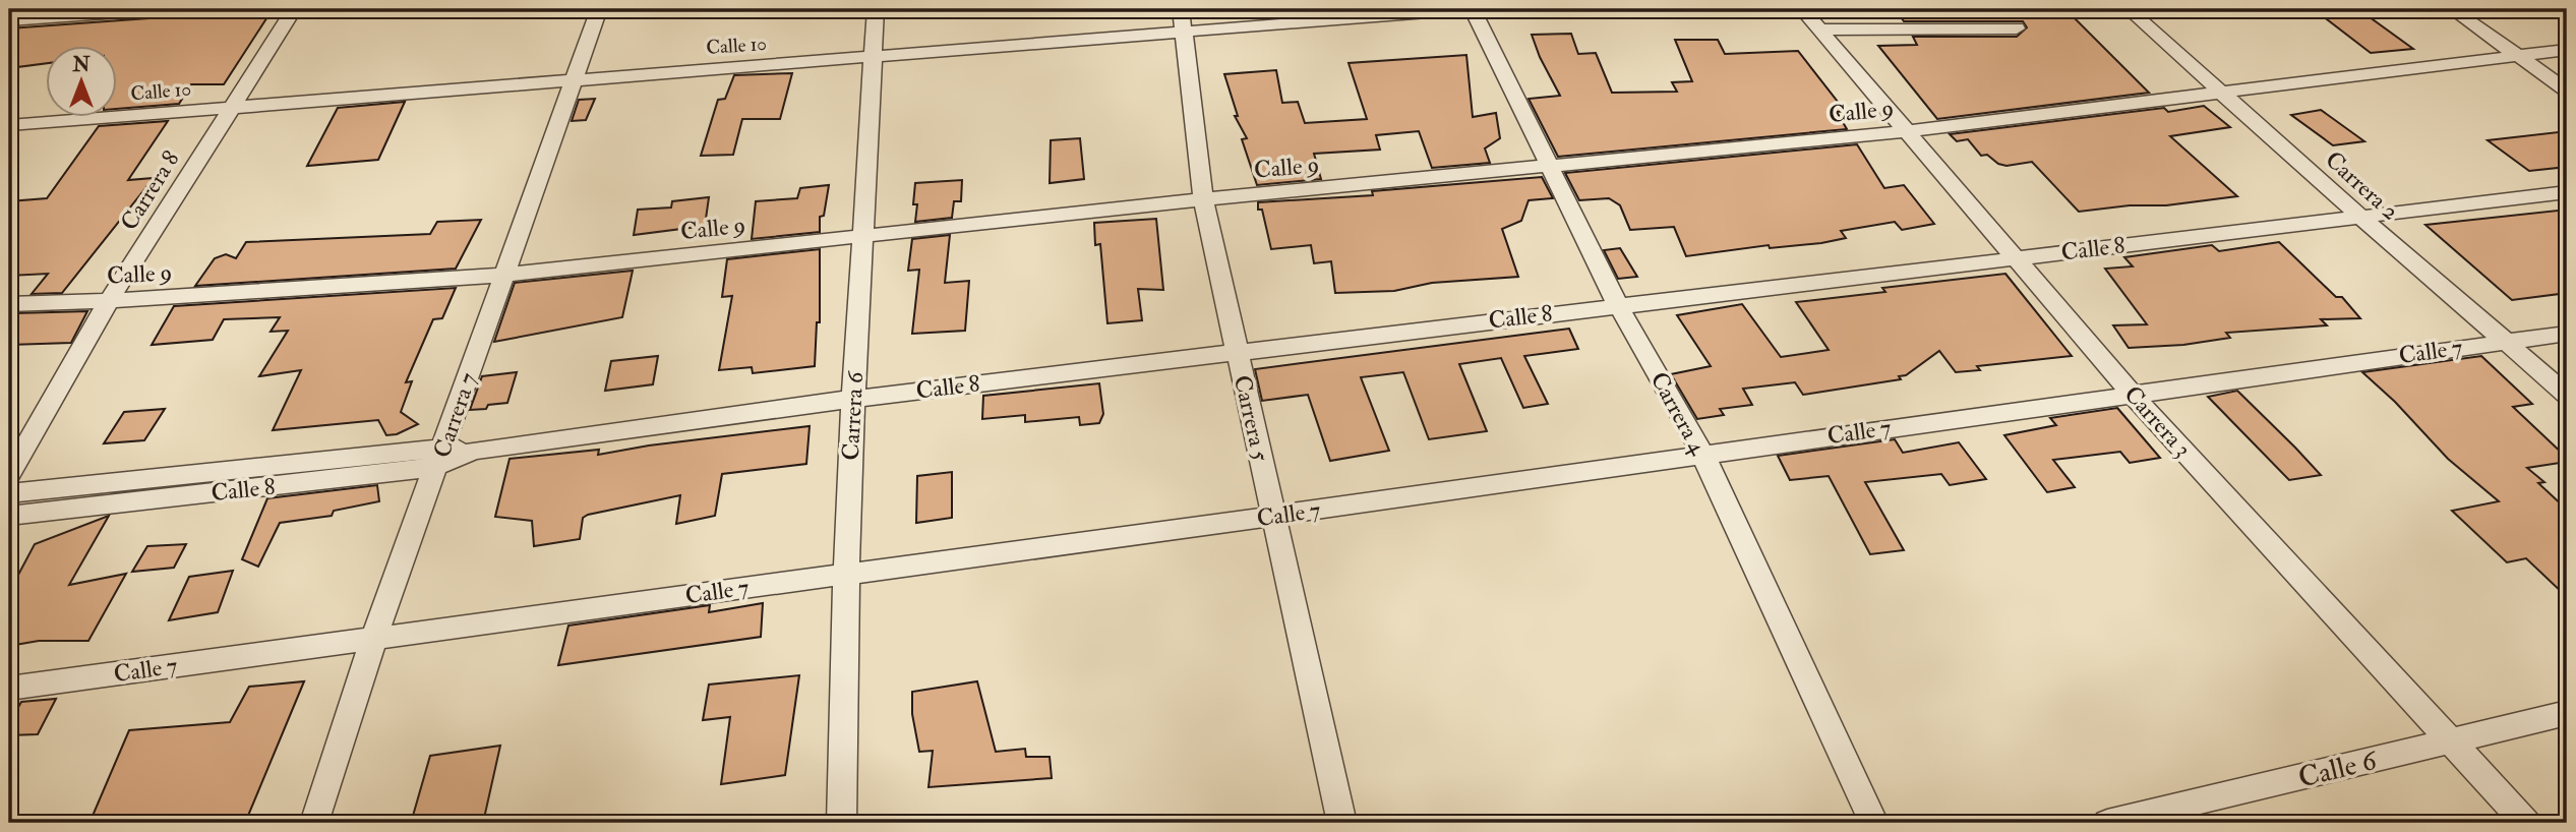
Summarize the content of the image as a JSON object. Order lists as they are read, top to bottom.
{
  "streets": {
    "street": [
      "Calle 10",
      "Calle 9",
      "Carrera 2",
      "Carrera 8",
      "Calle 8",
      "Calle 7",
      "Carrera 4",
      "Carrera 7",
      "Carrera 6",
      "Carrera 5",
      "Carrera 3",
      "Calle 6"
    ]
  },
  "crossings": [
    ["Calle 10", "Carrera 8"],
    ["Calle 10", "Carrera 7"],
    ["Calle 10", "Carrera 6"],
    ["Calle 10", "Carrera 5"],
    ["Calle 9", "Carrera 2"],
    ["Calle 9", "Carrera 8"],
    ["Calle 9", "Carrera 4"],
    ["Calle 9", "Carrera 7"],
    ["Calle 9", "Carrera 6"],
    ["Calle 9", "Carrera 5"],
    ["Calle 9", "Carrera 3"],
    ["Carrera 2", "Calle 8"],
    ["Carrera 2", "Calle 7"],
    ["Calle 8", "Carrera 4"],
    ["Calle 8", "Carrera 7"],
    ["Calle 8", "Carrera 6"],
    ["Calle 8", "Carrera 5"],
    ["Calle 8", "Carrera 3"],
    ["Calle 7", "Carrera 4"],
    ["Calle 7", "Carrera 7"],
    ["Calle 7", "Carrera 6"],
    ["Calle 7", "Carrera 5"],
    ["Calle 7", "Carrera 3"],
    ["Carrera 3", "Calle 6"]
  ],
  "north": "top"
}
